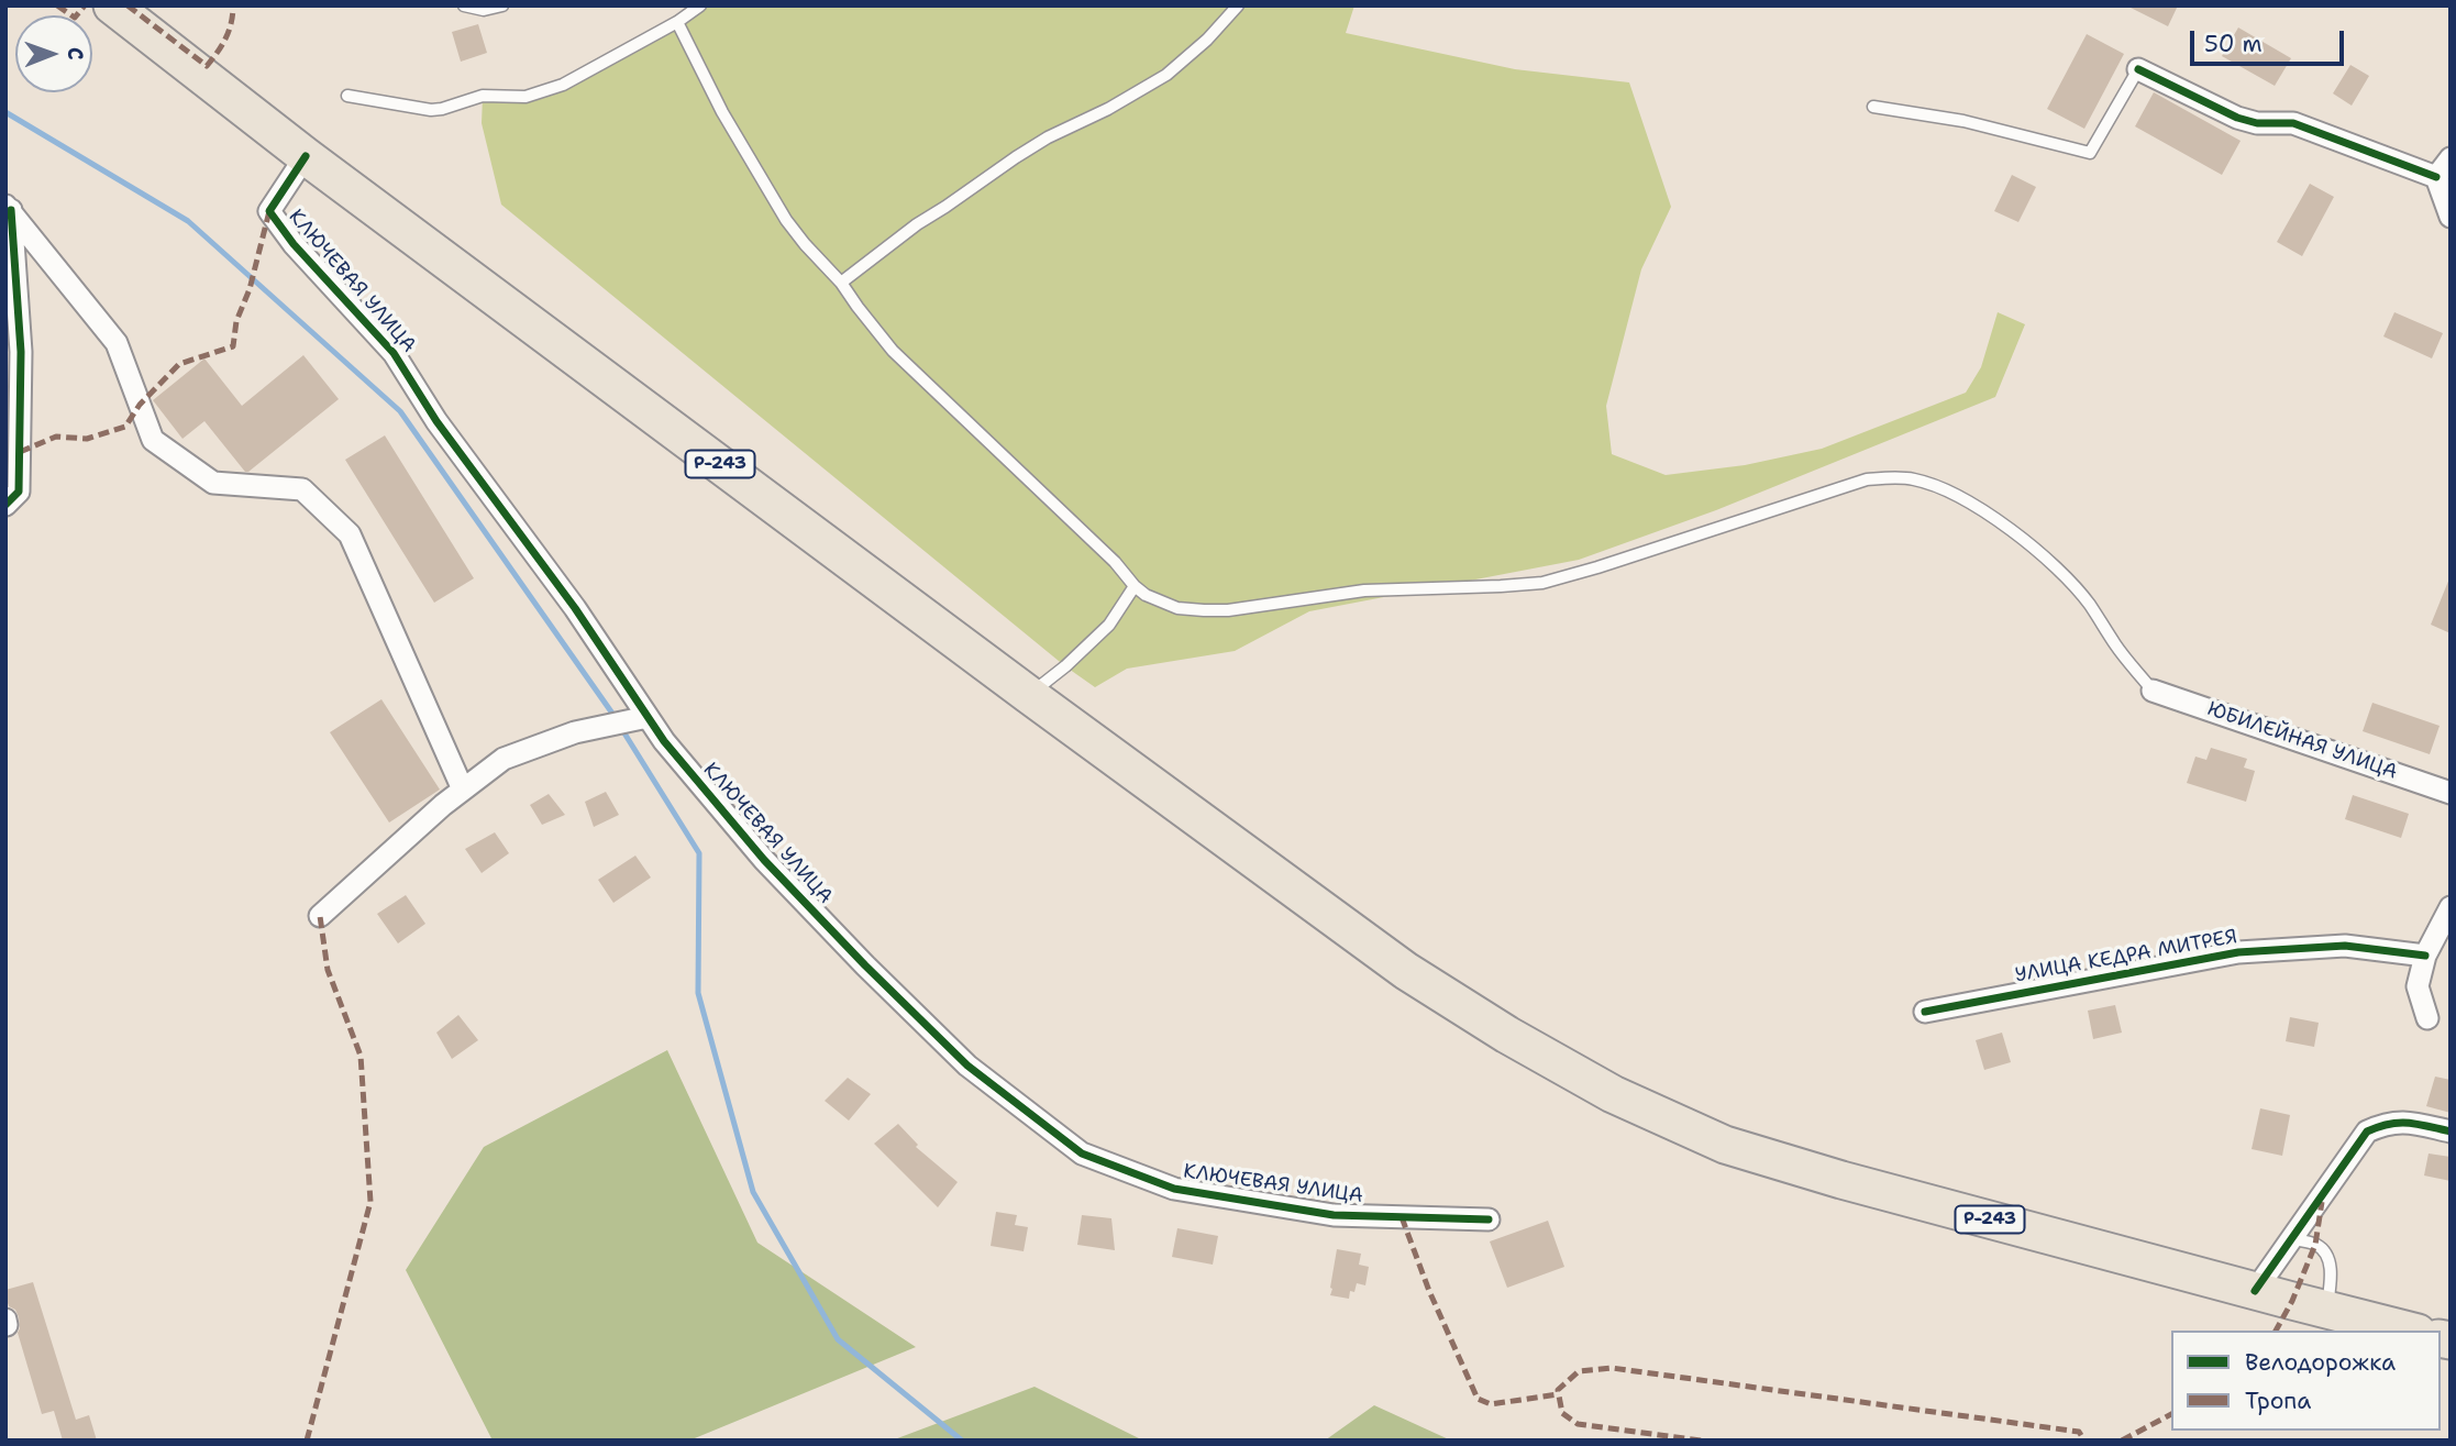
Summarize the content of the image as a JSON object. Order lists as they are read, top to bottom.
{
  "streets": {
    "highway": ["Р-243"],
    "street": ["КЛЮЧЕВАЯ УЛИЦА", "ЮБИЛЕЙНАЯ УЛИЦА", "УЛИЦА КЕДРА МИТРЕЯ"]
  },
  "crossings": [
    ["КЛЮЧЕВАЯ УЛИЦА", "Р-243"]
  ],
  "legend": ["Велодорожка", "Тропа"],
  "scale_bar": "50 m",
  "north": "right"
}
